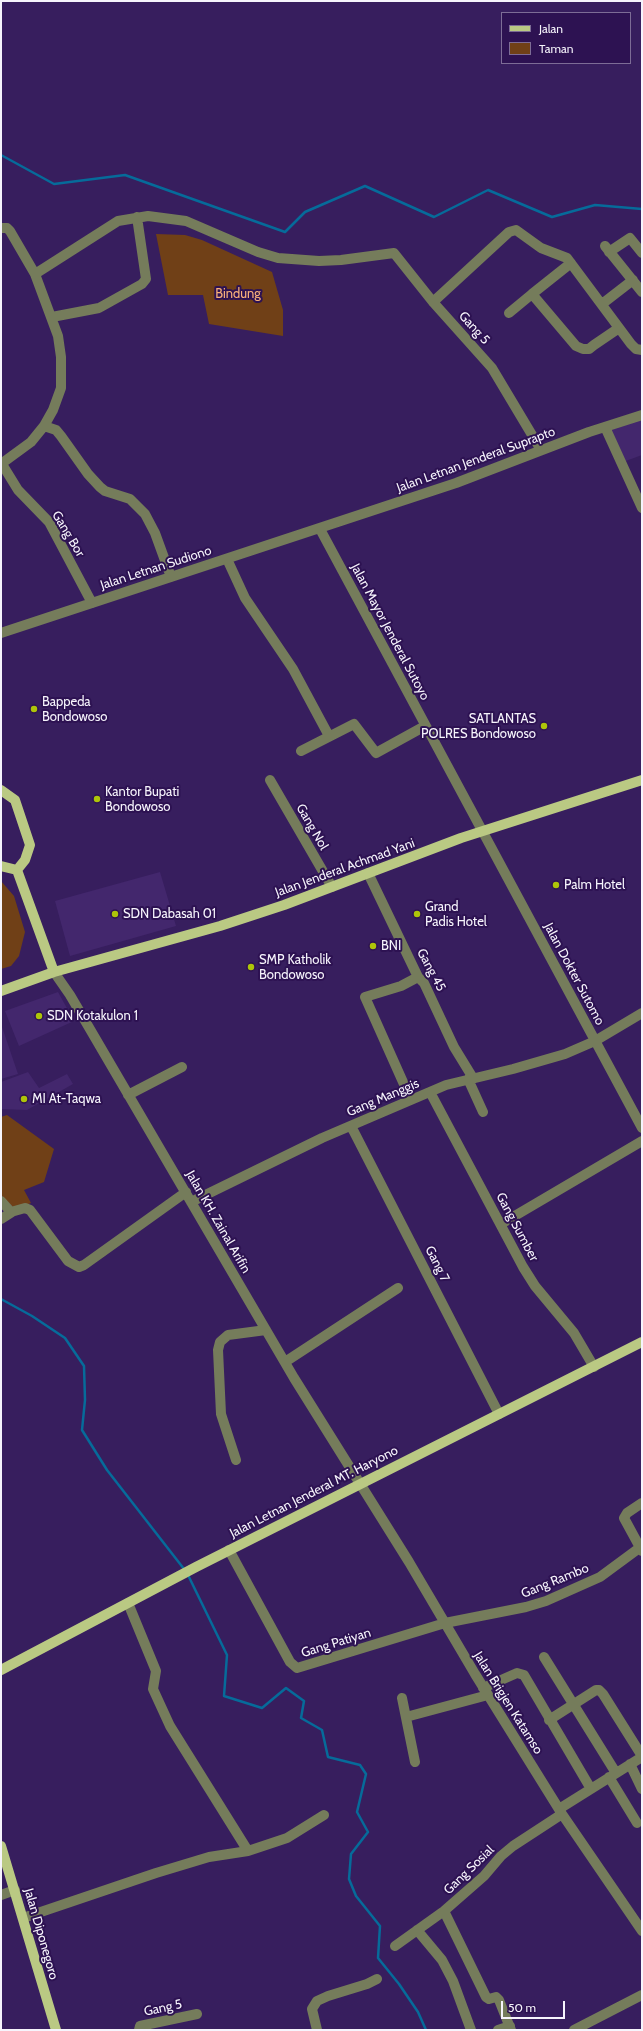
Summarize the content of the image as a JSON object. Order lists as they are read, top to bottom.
{
  "streets": {
    "main road": ["Jalan Jenderal Achmad Yani", "Jalan Letnan Jenderal MT. Haryono", "Jalan Diponegoro"],
    "street": [
      "Gang 5",
      "Jalan Letnan Jenderal Suprapto",
      "Gang Bor",
      "Jalan Letnan Sudiono",
      "Jalan Mayor Jenderal Sutoyo",
      "Gang Nol",
      "Gang 45",
      "Jalan Dokter Sutomo",
      "Gang Manggis",
      "Jalan KH. Zainal Arifin",
      "Gang Sumber",
      "Gang 7",
      "Gang Rambo",
      "Gang Patiyan",
      "Jalan Brigjen Katamso",
      "Gang Sosial"
    ]
  },
  "crossings": [
    ["Gang 5", "Jalan Letnan Jenderal Suprapto"],
    ["Jalan Letnan Jenderal Suprapto", "Jalan Letnan Sudiono"],
    ["Jalan Letnan Jenderal Suprapto", "Jalan Mayor Jenderal Sutoyo"],
    ["Gang Bor", "Jalan Letnan Sudiono"],
    ["Jalan Letnan Sudiono", "Jalan Mayor Jenderal Sutoyo"],
    ["Jalan Mayor Jenderal Sutoyo", "Jalan Jenderal Achmad Yani"],
    ["Jalan Mayor Jenderal Sutoyo", "Jalan Dokter Sutomo"],
    ["Gang Nol", "Jalan Jenderal Achmad Yani"],
    ["Jalan Jenderal Achmad Yani", "Gang 45"],
    ["Jalan Jenderal Achmad Yani", "Jalan Dokter Sutomo"],
    ["Jalan Jenderal Achmad Yani", "Jalan KH. Zainal Arifin"],
    ["Gang 45", "Gang Manggis"],
    ["Jalan Dokter Sutomo", "Gang Manggis"],
    ["Gang Manggis", "Jalan KH. Zainal Arifin"],
    ["Gang Manggis", "Gang Sumber"],
    ["Gang Manggis", "Gang 7"],
    ["Jalan KH. Zainal Arifin", "Jalan Letnan Jenderal MT. Haryono"],
    ["Jalan KH. Zainal Arifin", "Jalan Brigjen Katamso"],
    ["Gang Sumber", "Jalan Letnan Jenderal MT. Haryono"],
    ["Gang 7", "Jalan Letnan Jenderal MT. Haryono"],
    ["Jalan Letnan Jenderal MT. Haryono", "Gang Patiyan"],
    ["Jalan Letnan Jenderal MT. Haryono", "Jalan Brigjen Katamso"],
    ["Gang Rambo", "Gang Patiyan"],
    ["Gang Rambo", "Jalan Brigjen Katamso"],
    ["Gang Patiyan", "Jalan Brigjen Katamso"],
    ["Jalan Brigjen Katamso", "Gang Sosial"]
  ],
  "parks": ["Bindung"],
  "places": [
    "Bappeda Bondowoso",
    "SATLANTAS POLRES Bondowoso",
    "Kantor Bupati Bondowoso",
    "Palm Hotel",
    "SDN Dabasah 01",
    "Grand Padis Hotel",
    "BNI",
    "SMP Katholik Bondowoso",
    "SDN Kotakulon 1",
    "MI At-Taqwa"
  ],
  "legend": ["Jalan", "Taman"],
  "scale_bar": "50 m"
}
